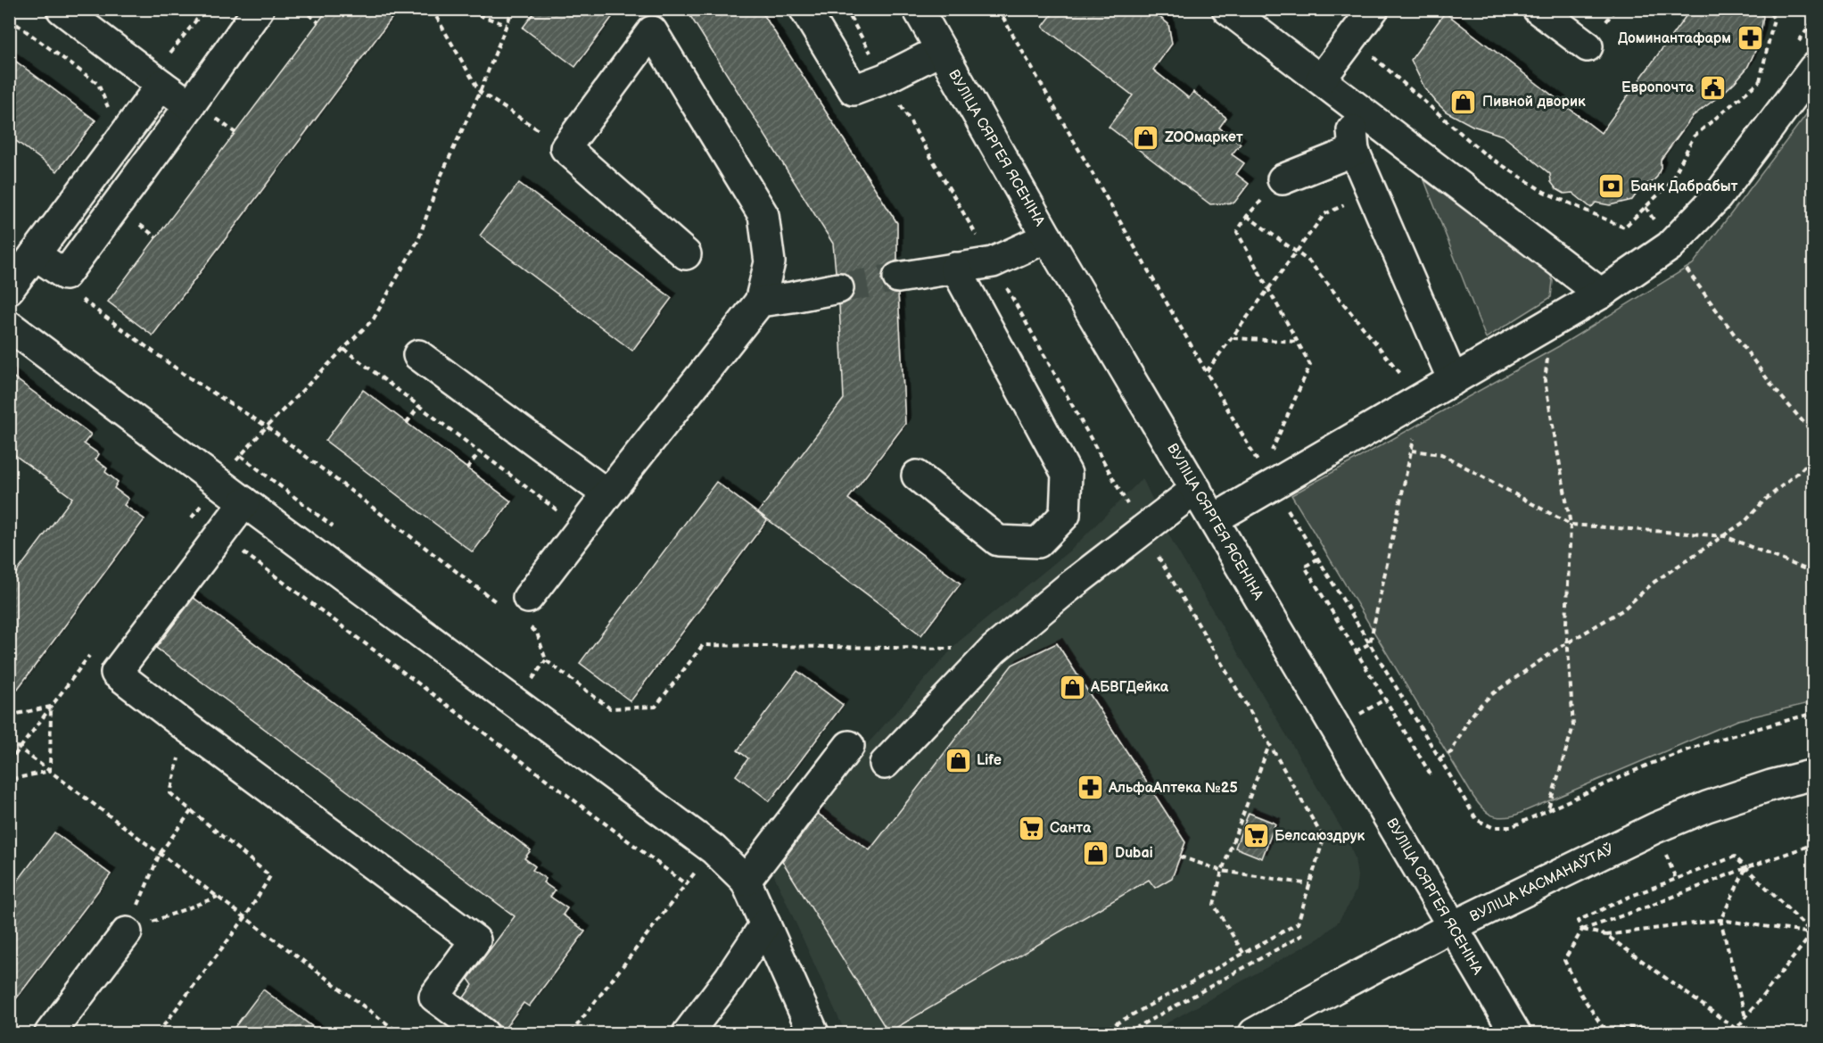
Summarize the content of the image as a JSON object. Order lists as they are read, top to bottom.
{
  "streets": {
    "main road": ["ВУЛІЦА СЯРГЕЯ ЯСЕНІНА", "ВУЛІЦА КАСМАНАЎТАЎ"]
  },
  "crossings": [
    ["ВУЛІЦА СЯРГЕЯ ЯСЕНІНА", "ВУЛІЦА КАСМАНАЎТАЎ"]
  ],
  "places": {
    "pharmacy": ["Доминантафарм", "АльфаАптека №25"],
    "public building": ["Европочта"],
    "shop": [
      "Пивной дворик",
      "ZOOмаркет",
      "АБВГДейка",
      "Life",
      "Dubai"
    ],
    "bank": ["Банк Дабрабыт"],
    "supermarket": ["Санта", "Белсаюздрук"]
  }
}
